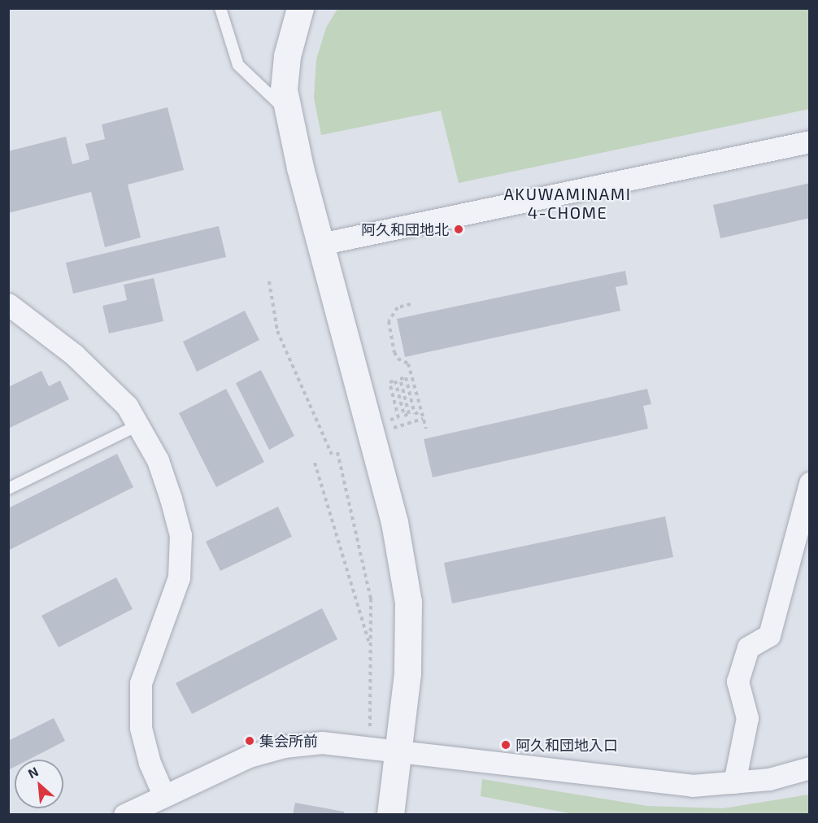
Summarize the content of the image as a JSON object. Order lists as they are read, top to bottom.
{
  "districts": ["AKUWAMINAMI 4-CHOME"],
  "places": ["阿久和団地北", "集会所前", "阿久和団地入口"],
  "north": "top left"
}
